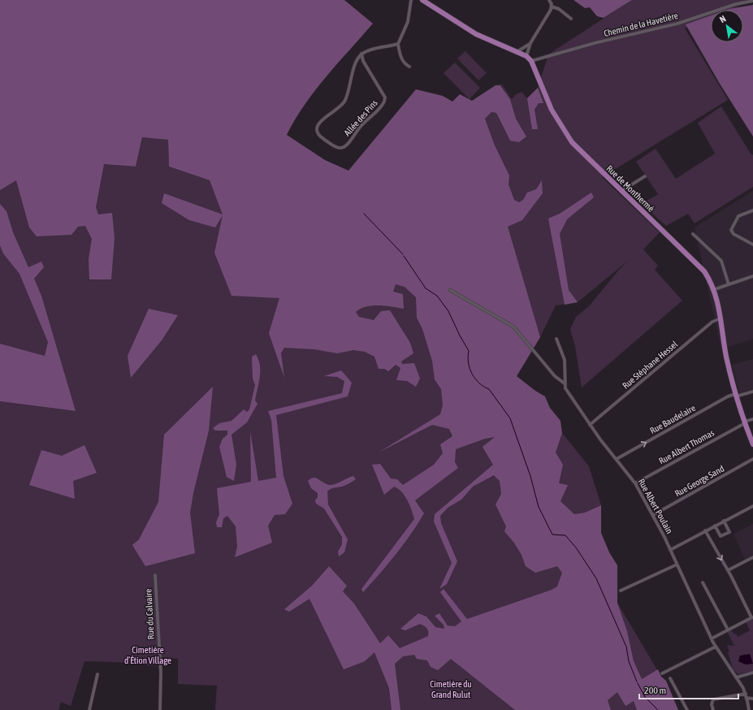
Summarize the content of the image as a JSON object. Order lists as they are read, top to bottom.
{
  "streets": {
    "main road": ["Rue de Monthermé"],
    "street": [
      "Chemin de la Havetière",
      "Allée des Pins",
      "Rue Stéphane Hessel",
      "Rue Baudelaire",
      "Rue Albert Thomas",
      "Rue George Sand",
      "Rue Albert Poulain",
      "Rue du Calvaire"
    ]
  },
  "crossings": [
    ["Chemin de la Havetière", "Rue de Monthermé"],
    ["Rue de Monthermé", "Rue Stéphane Hessel"],
    ["Rue de Monthermé", "Rue Baudelaire"],
    ["Rue de Monthermé", "Rue Albert Thomas"],
    ["Rue Stéphane Hessel", "Rue Albert Poulain"],
    ["Rue Baudelaire", "Rue Albert Poulain"],
    ["Rue Albert Thomas", "Rue Albert Poulain"],
    ["Rue George Sand", "Rue Albert Poulain"]
  ],
  "one_way": ["Rue Baudelaire"],
  "parks": ["Cimetière d’Étion Village", "Cimetière du Grand Rulut"],
  "scale_bar": "200 m",
  "north": "top left"
}
